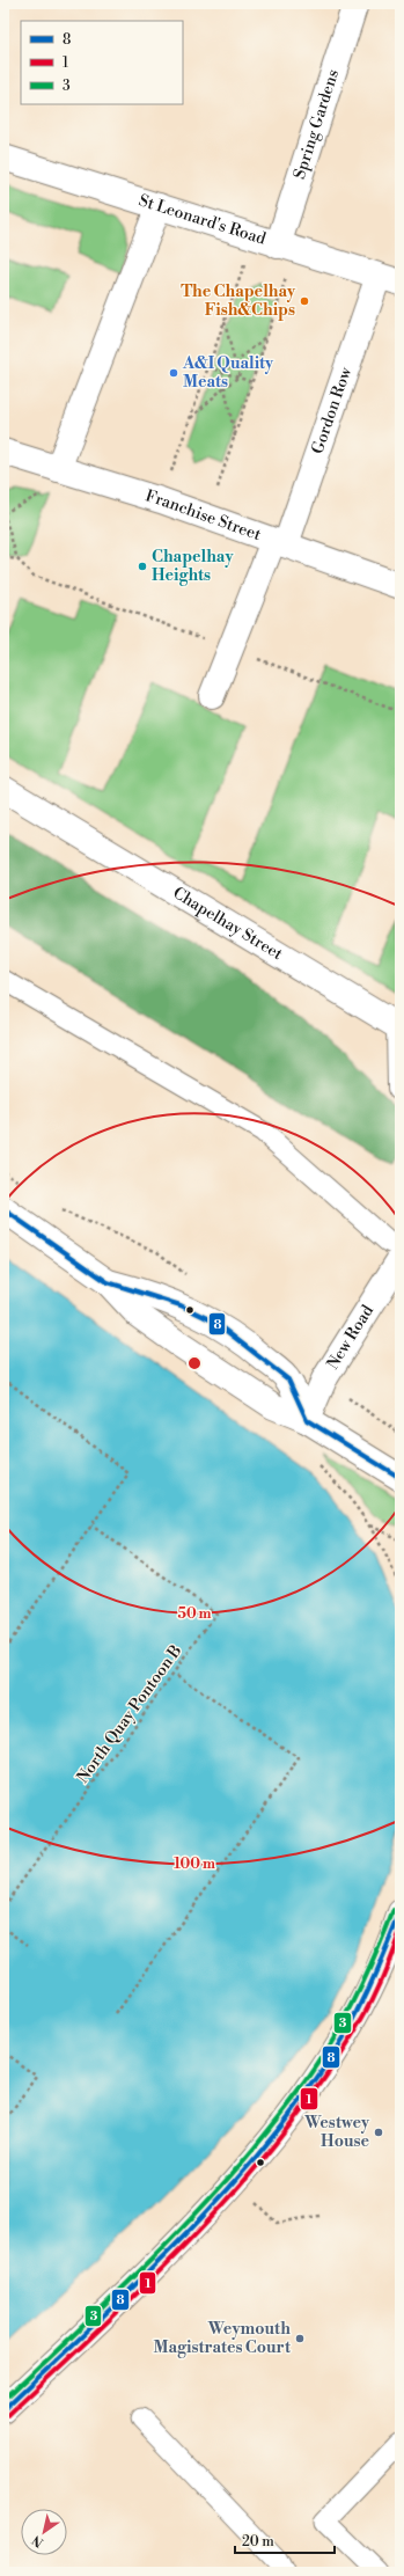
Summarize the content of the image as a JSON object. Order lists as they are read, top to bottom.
{
  "streets": {
    "main road": [
      "Spring Gardens",
      "St Leonard's Road",
      "Gordon Row",
      "Franchise Street",
      "Chapelhay Street",
      "New Road"
    ],
    "path": ["North Quay Pontoon B"]
  },
  "crossings": [
    ["Spring Gardens", "St Leonard's Road"],
    ["St Leonard's Road", "Gordon Row"],
    ["Gordon Row", "Franchise Street"]
  ],
  "places": [
    "The Chapelhay Fish&Chips",
    "A&I Quality Meats",
    "Chapelhay Heights",
    "Westwey House",
    "Weymouth Magistrates Court"
  ],
  "lines": ["transit line 8", "transit line 3", "transit line 1"],
  "legend": ["8", "1", "3"],
  "scale_bar": "20 m",
  "north": "bottom left",
  "rings": ["50 m", "100 m"]
}
